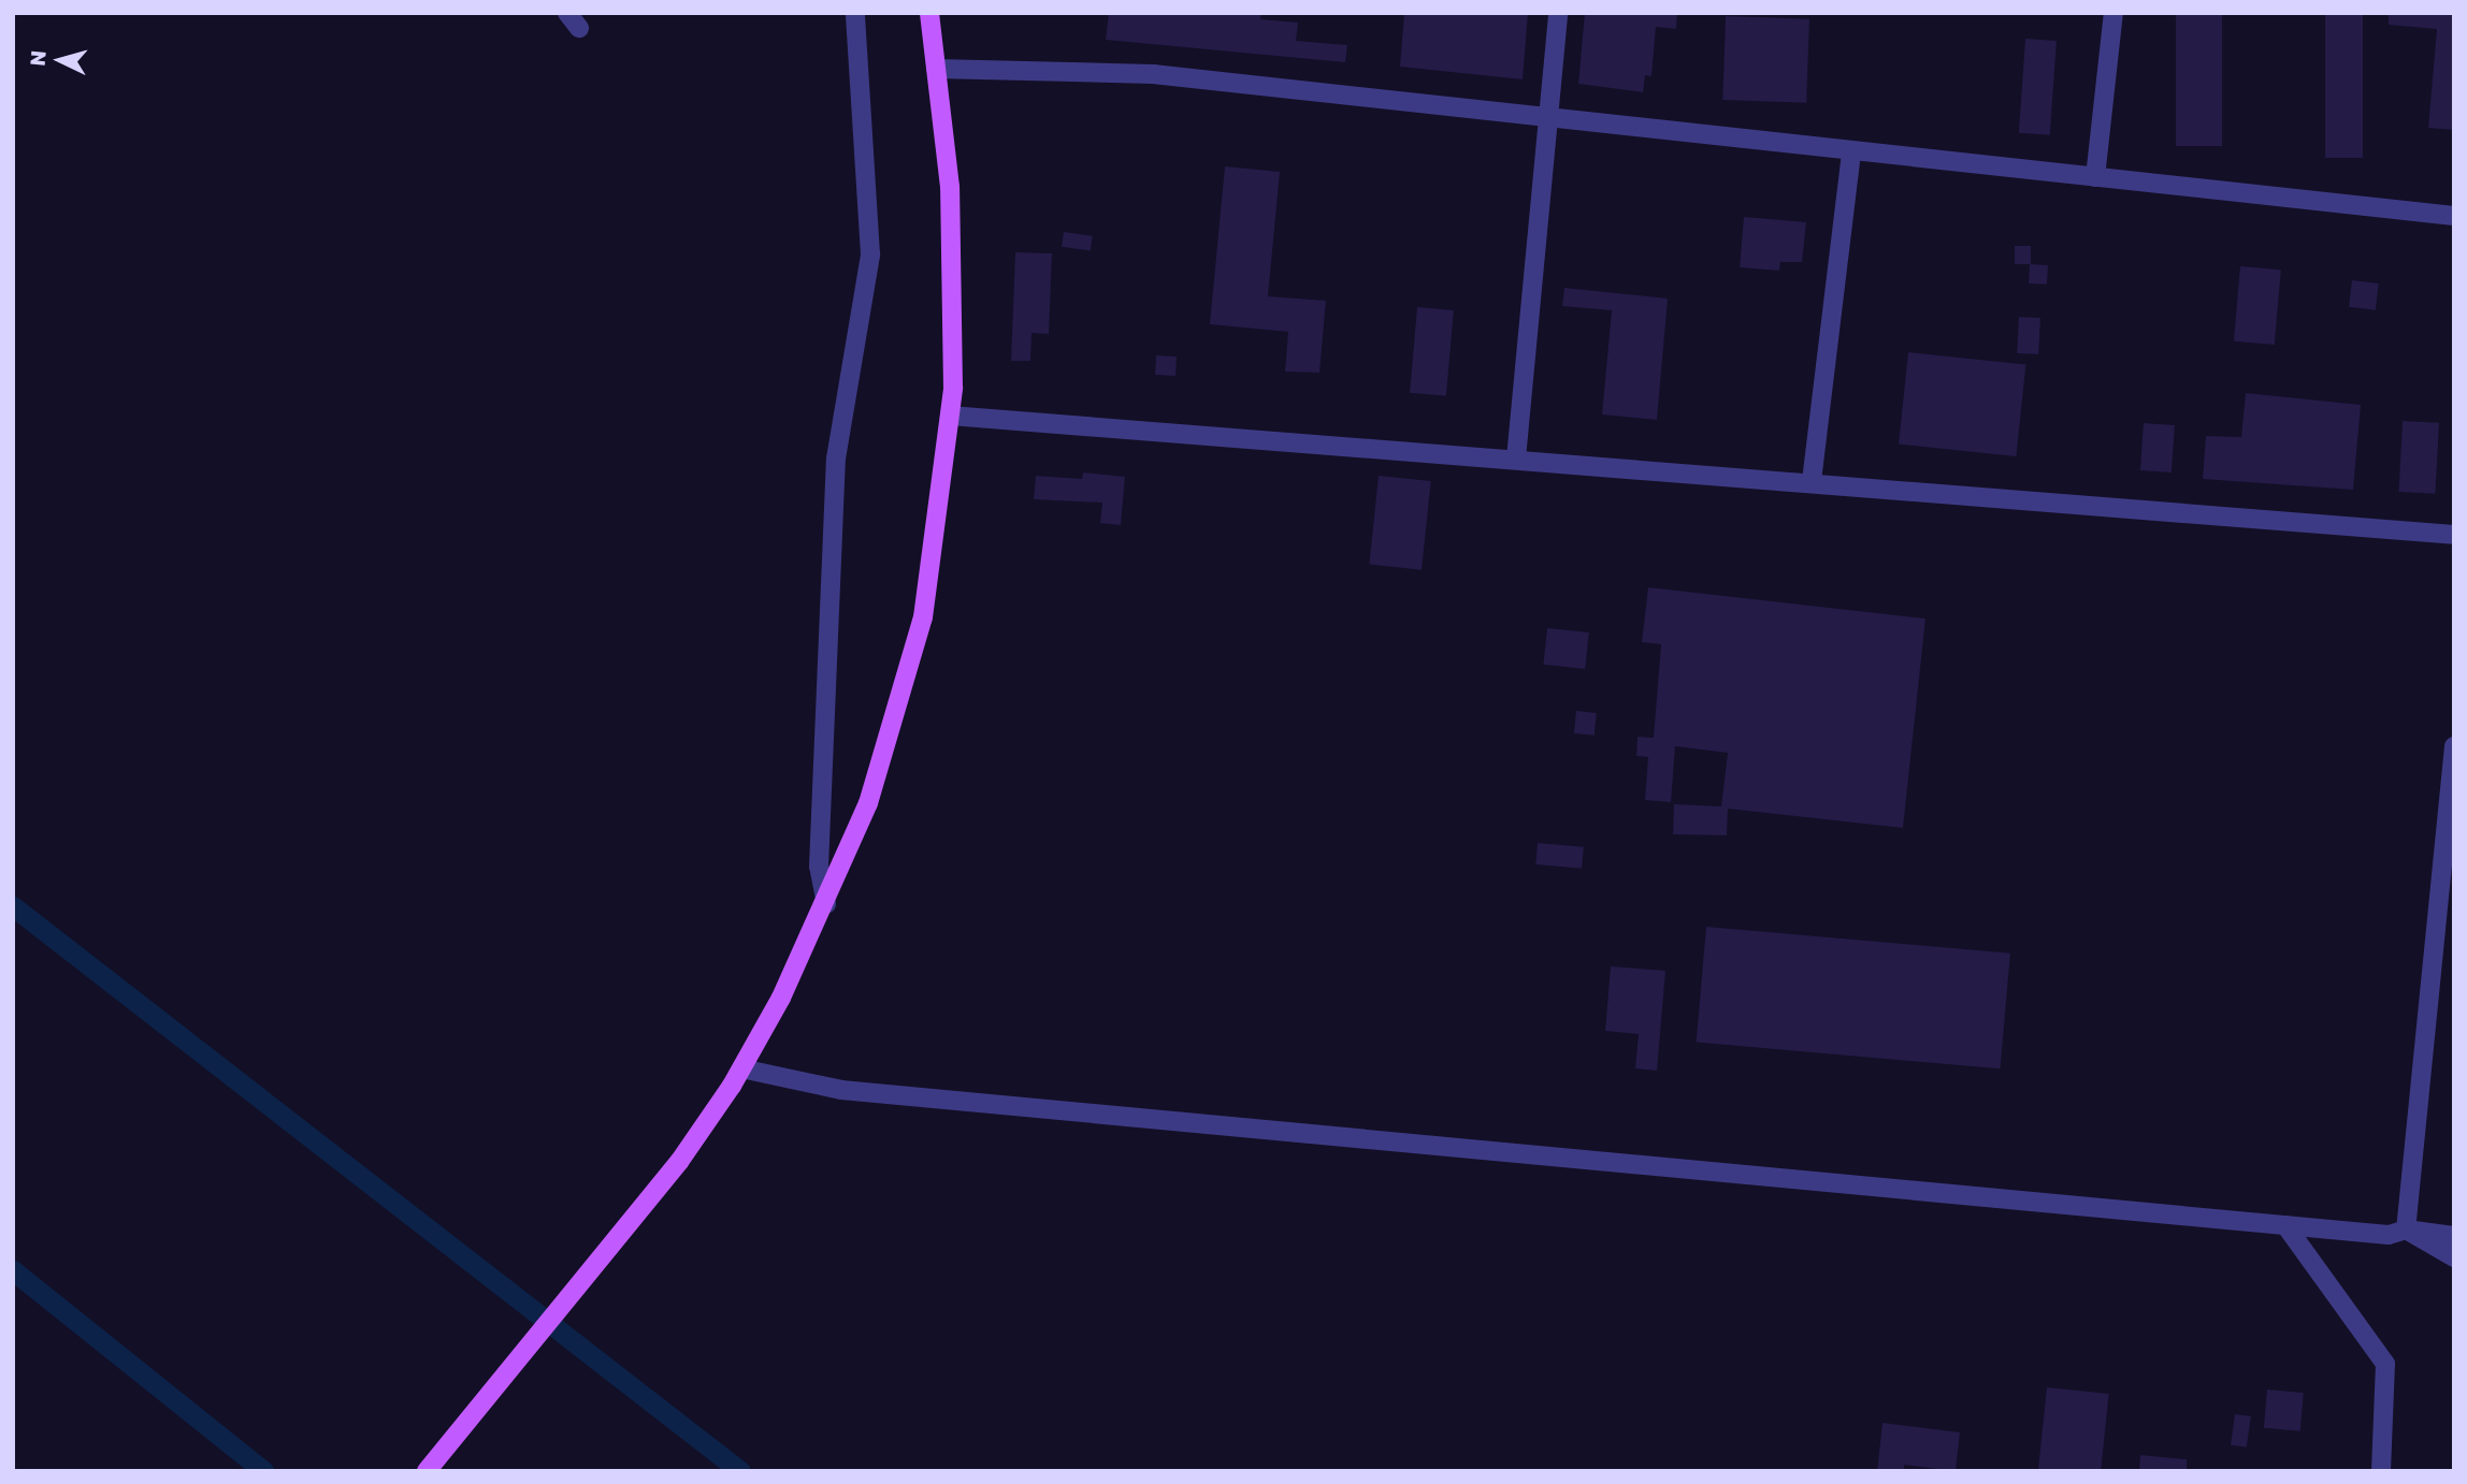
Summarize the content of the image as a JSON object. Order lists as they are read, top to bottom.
{
  "north": "left"
}
